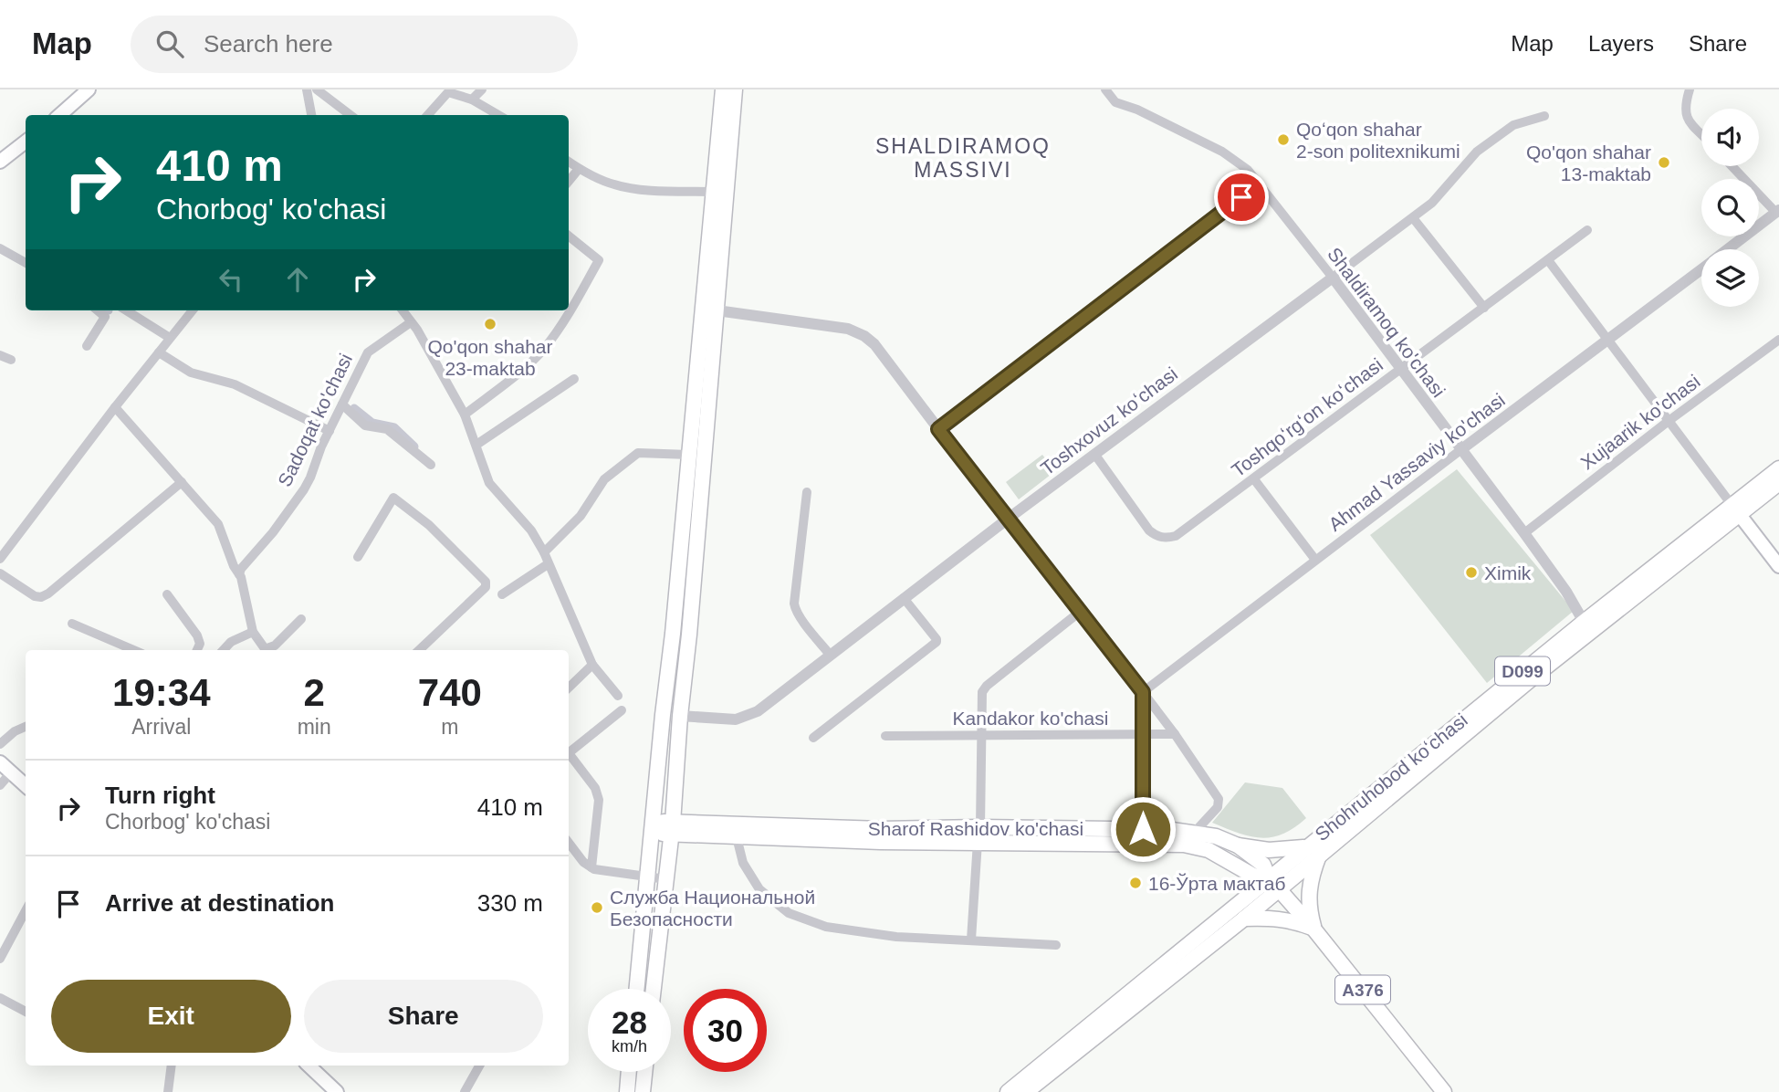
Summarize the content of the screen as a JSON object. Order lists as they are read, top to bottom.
{
  "streets": {
    "main road": [
      "D099",
      "Shohruhobod koʻchasi",
      "Sharof Rashidov ko'chasi",
      "A376"
    ],
    "street": [
      "Shaldiramoq ko'chasi",
      "Toshqoʻrgʻon koʻchasi",
      "Sadoqat ko'chasi",
      "Toshxovuz koʻchasi",
      "Xujaarik ko'chasi",
      "Ahmad Yassaviy ko'chasi",
      "Kandakor ko'chasi"
    ]
  },
  "crossings": [
    ["Shaldiramoq ko'chasi", "Toshqoʻrgʻon koʻchasi"],
    ["Shaldiramoq ko'chasi", "Toshxovuz koʻchasi"],
    ["Shaldiramoq ko'chasi", "Xujaarik ko'chasi"],
    ["Shaldiramoq ko'chasi", "Ahmad Yassaviy ko'chasi"],
    ["Shaldiramoq ko'chasi", "Shohruhobod koʻchasi"],
    ["Toshqoʻrgʻon koʻchasi", "Toshxovuz koʻchasi"],
    ["Shohruhobod koʻchasi", "Sharof Rashidov ko'chasi"],
    ["Shohruhobod koʻchasi", "A376"],
    ["Sharof Rashidov ko'chasi", "A376"]
  ],
  "districts": ["SHALDIRAMOQ MASSIVI"],
  "places": [
    "Qoʻqon shahar 2-son politexnikumi",
    "Qo'qon shahar 13-maktab",
    "Qo'qon shahar 23-maktab",
    "Ximik",
    "16-Ўрта мактаб",
    "Служба Национальной Безопасности"
  ],
  "page": {
    "header": "Map",
    "search": "Search here",
    "nav": ["Map", "Layers", "Share"],
    "turn": ["410 m", "Chorbog' ko'chasi"],
    "eta": [
      "19:34",
      "Arrival",
      "2",
      "min",
      "740",
      "m"
    ],
    "list": [
      {
        "name": "Turn right",
        "note": "Chorbog' ko'chasi",
        "value": "410 m"
      },
      {
        "name": "Arrive at destination",
        "value": "330 m"
      }
    ],
    "buttons": ["Exit", "Share"],
    "speed": "28 km/h",
    "limit": "30"
  }
}
